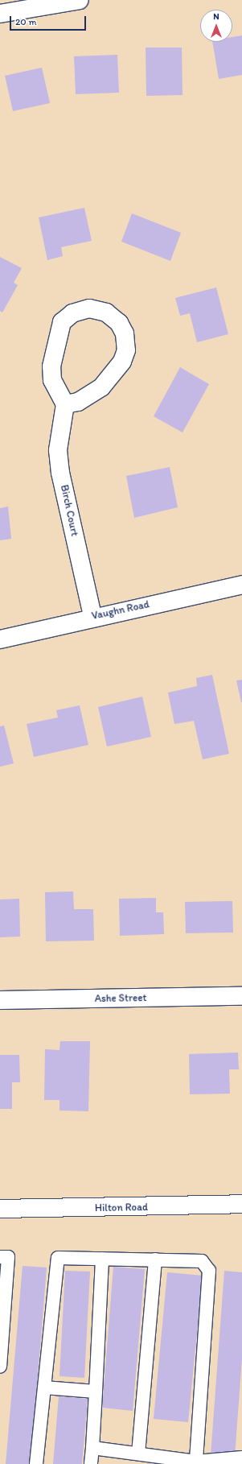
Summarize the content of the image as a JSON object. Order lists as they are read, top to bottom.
{
  "streets": {
    "street": [
      "Birch Court",
      "Vaughn Road",
      "Ashe Street",
      "Hilton Road"
    ]
  },
  "crossings": [
    ["Birch Court", "Vaughn Road"]
  ],
  "scale_bar": "20 m",
  "north": "top"
}
